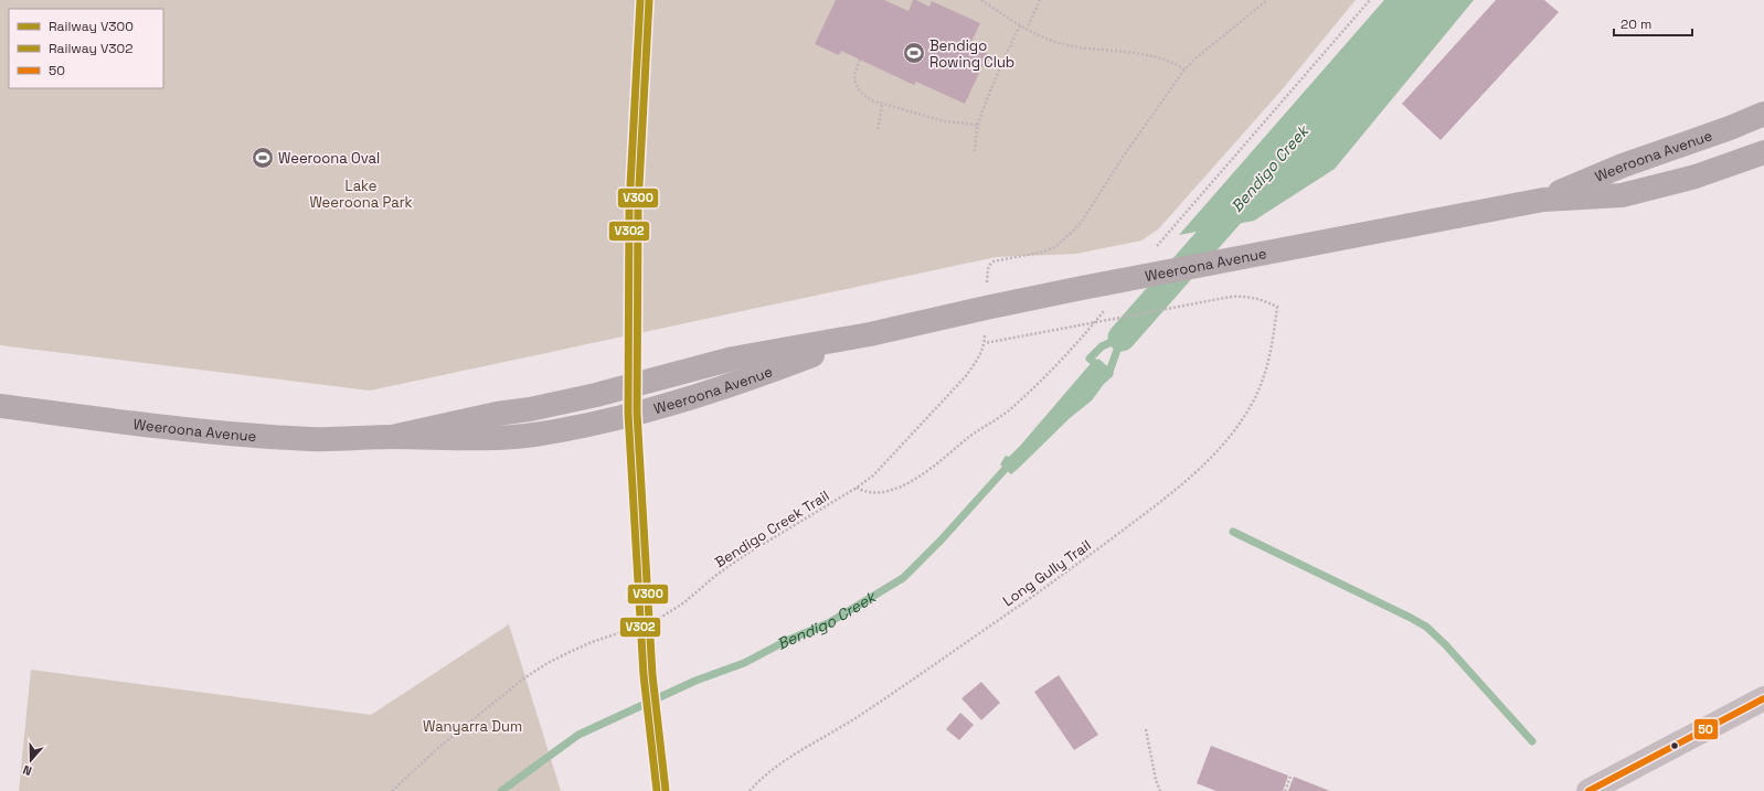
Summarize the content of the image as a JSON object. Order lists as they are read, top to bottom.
{
  "streets": {
    "main road": ["Weeroona Avenue"],
    "path": ["Bendigo Creek Trail", "Long Gully Trail"]
  },
  "crossings": [
    ["Bendigo Creek Trail", "Long Gully Trail"]
  ],
  "water": ["Bendigo Creek"],
  "parks": ["Lake Weeroona Park", "Wanyarra Dum"],
  "places": {
    "sports": ["Bendigo Rowing Club", "Weeroona Oval"]
  },
  "lines": ["rail line V300", "rail line V302", "transit line 50"],
  "legend": ["Railway V300", "Railway V302", "50"],
  "scale_bar": "20 m",
  "north": "bottom"
}
